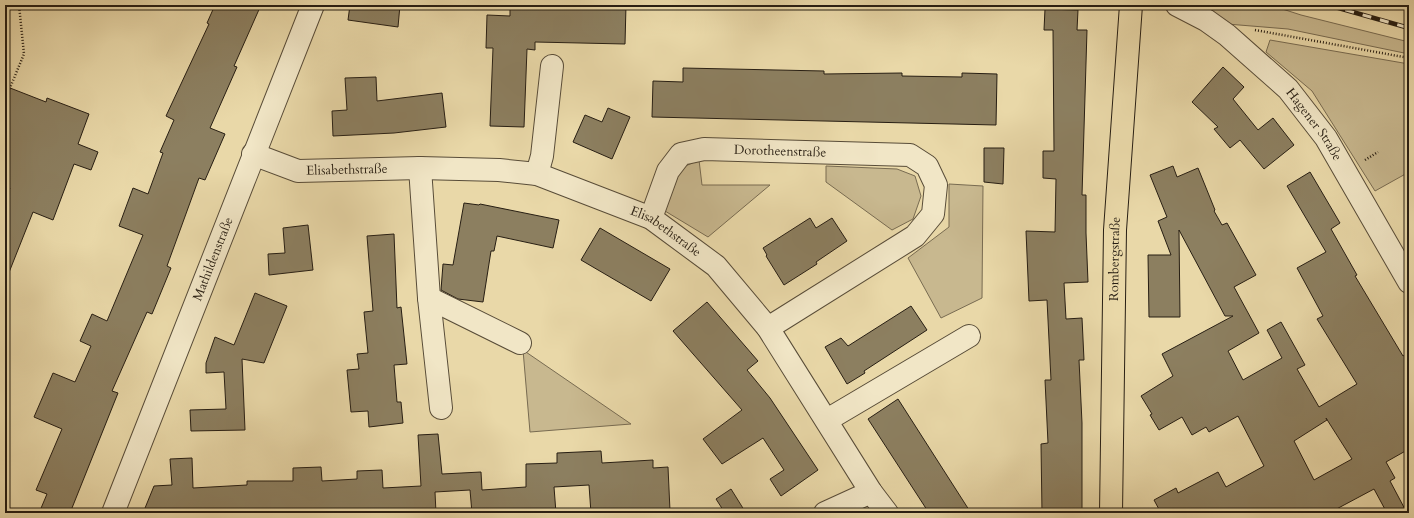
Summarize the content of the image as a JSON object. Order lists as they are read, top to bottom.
{
  "streets": {
    "main road": ["Rombergstraße"],
    "street": [
      "Hagener Straße",
      "Dorotheenstraße",
      "Elisabethstraße",
      "Mathildenstraße"
    ]
  },
  "crossings": [
    ["Dorotheenstraße", "Elisabethstraße"],
    ["Elisabethstraße", "Mathildenstraße"]
  ]
}
